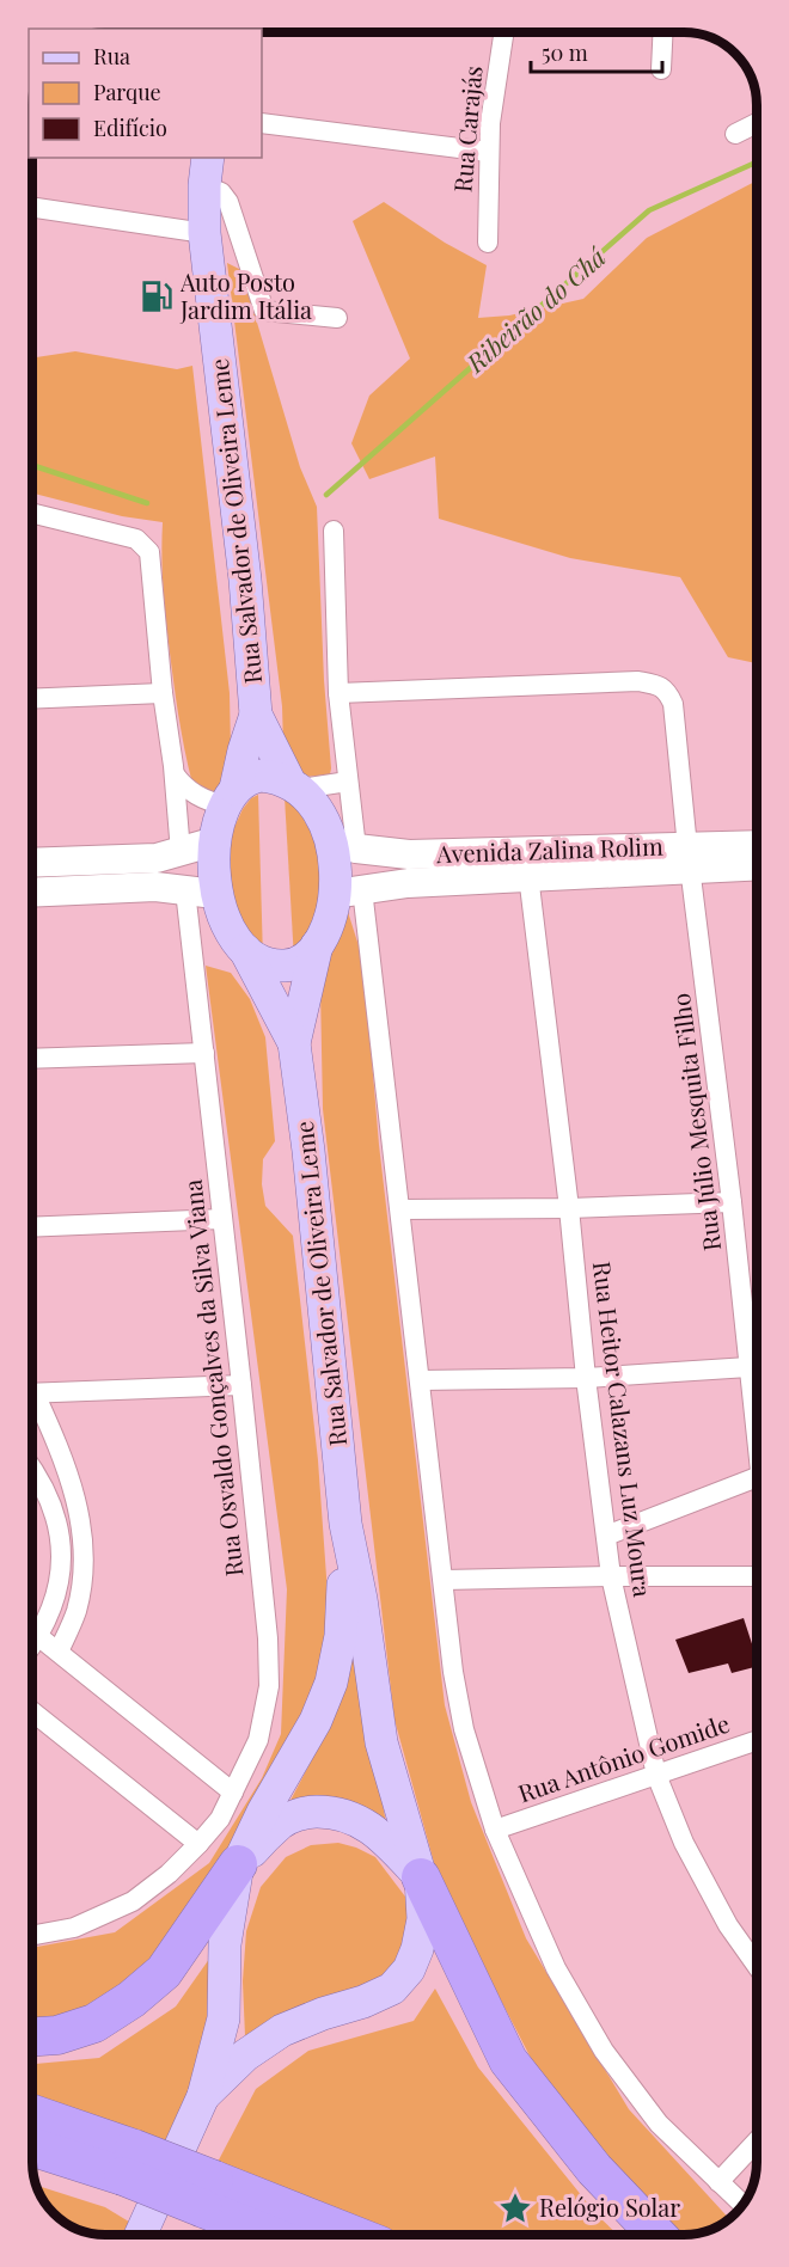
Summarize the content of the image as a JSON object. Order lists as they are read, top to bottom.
{
  "streets": {
    "main road": ["Rua Salvador de Oliveira Leme", "Avenida Zalina Rolim"],
    "street": [
      "Rua Carajás",
      "Rua Júlio Mesquita Filho",
      "Rua Osvaldo Gonçalves da Silva Viana",
      "Rua Heitor Calazans Luz Moura",
      "Rua Antônio Gomide"
    ]
  },
  "crossings": [
    ["Avenida Zalina Rolim", "Rua Júlio Mesquita Filho"],
    ["Avenida Zalina Rolim", "Rua Osvaldo Gonçalves da Silva Viana"],
    ["Avenida Zalina Rolim", "Rua Heitor Calazans Luz Moura"],
    ["Rua Heitor Calazans Luz Moura", "Rua Antônio Gomide"]
  ],
  "water": ["Ribeirão do Chá"],
  "places": {
    "fuel station": ["Auto Posto Jardim Itália"],
    "place": ["Relógio Solar"]
  },
  "legend": ["Rua", "Parque", "Edifício"],
  "scale_bar": "50 m"
}
